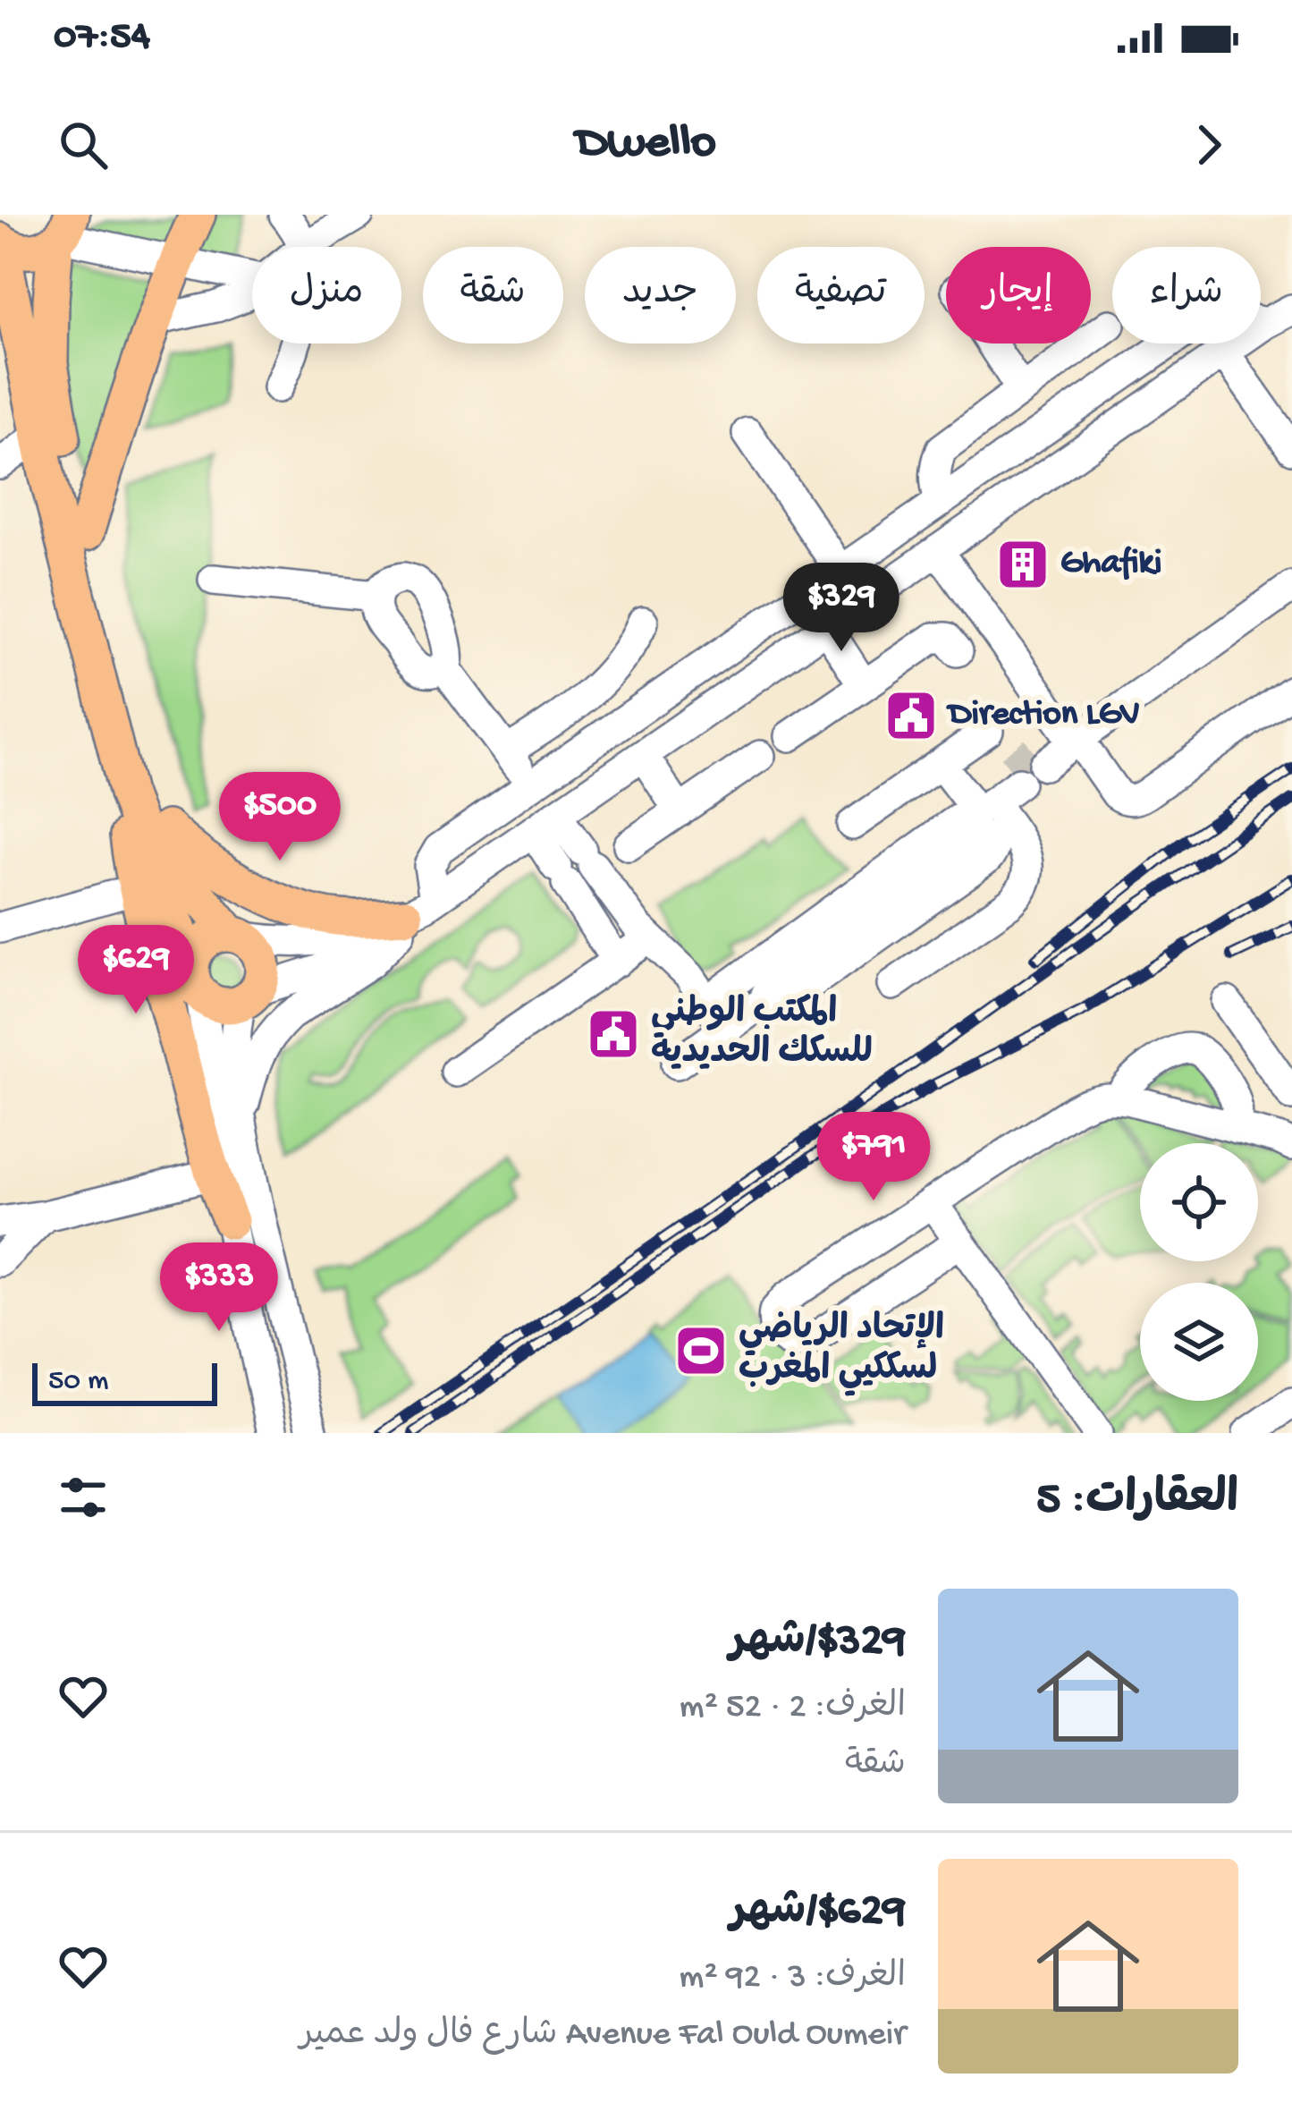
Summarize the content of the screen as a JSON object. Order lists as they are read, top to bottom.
{
  "places": {
    "building": ["Ghafiki"],
    "public building": ["Direction LGV", "المكتب الوطني للسكك الحديدية"],
    "sports": ["الإتحاد الرياضي لسككيي المغرب"]
  },
  "scale_bar": "50 m",
  "page": {
    "status": "07:54",
    "header": "Dwello",
    "chip": [
      "شراء",
      "إيجار",
      "تصفية",
      "جديد",
      "شقة",
      "منزل"
    ],
    "price": [
      "$329",
      "$500",
      "$629",
      "$791",
      "$333"
    ],
    "scale": "50 m",
    "heading": "العقارات: 5",
    "list": [
      {
        "name": "$329/شهر",
        "note": "الغرف: 2 · 52 m² · شقة"
      },
      {
        "name": "$629/شهر",
        "note": "الغرف: 3 · 92 m² · Avenue Fal Ould Oumeir شارع فال ولد عمير"
      }
    ]
  }
}
